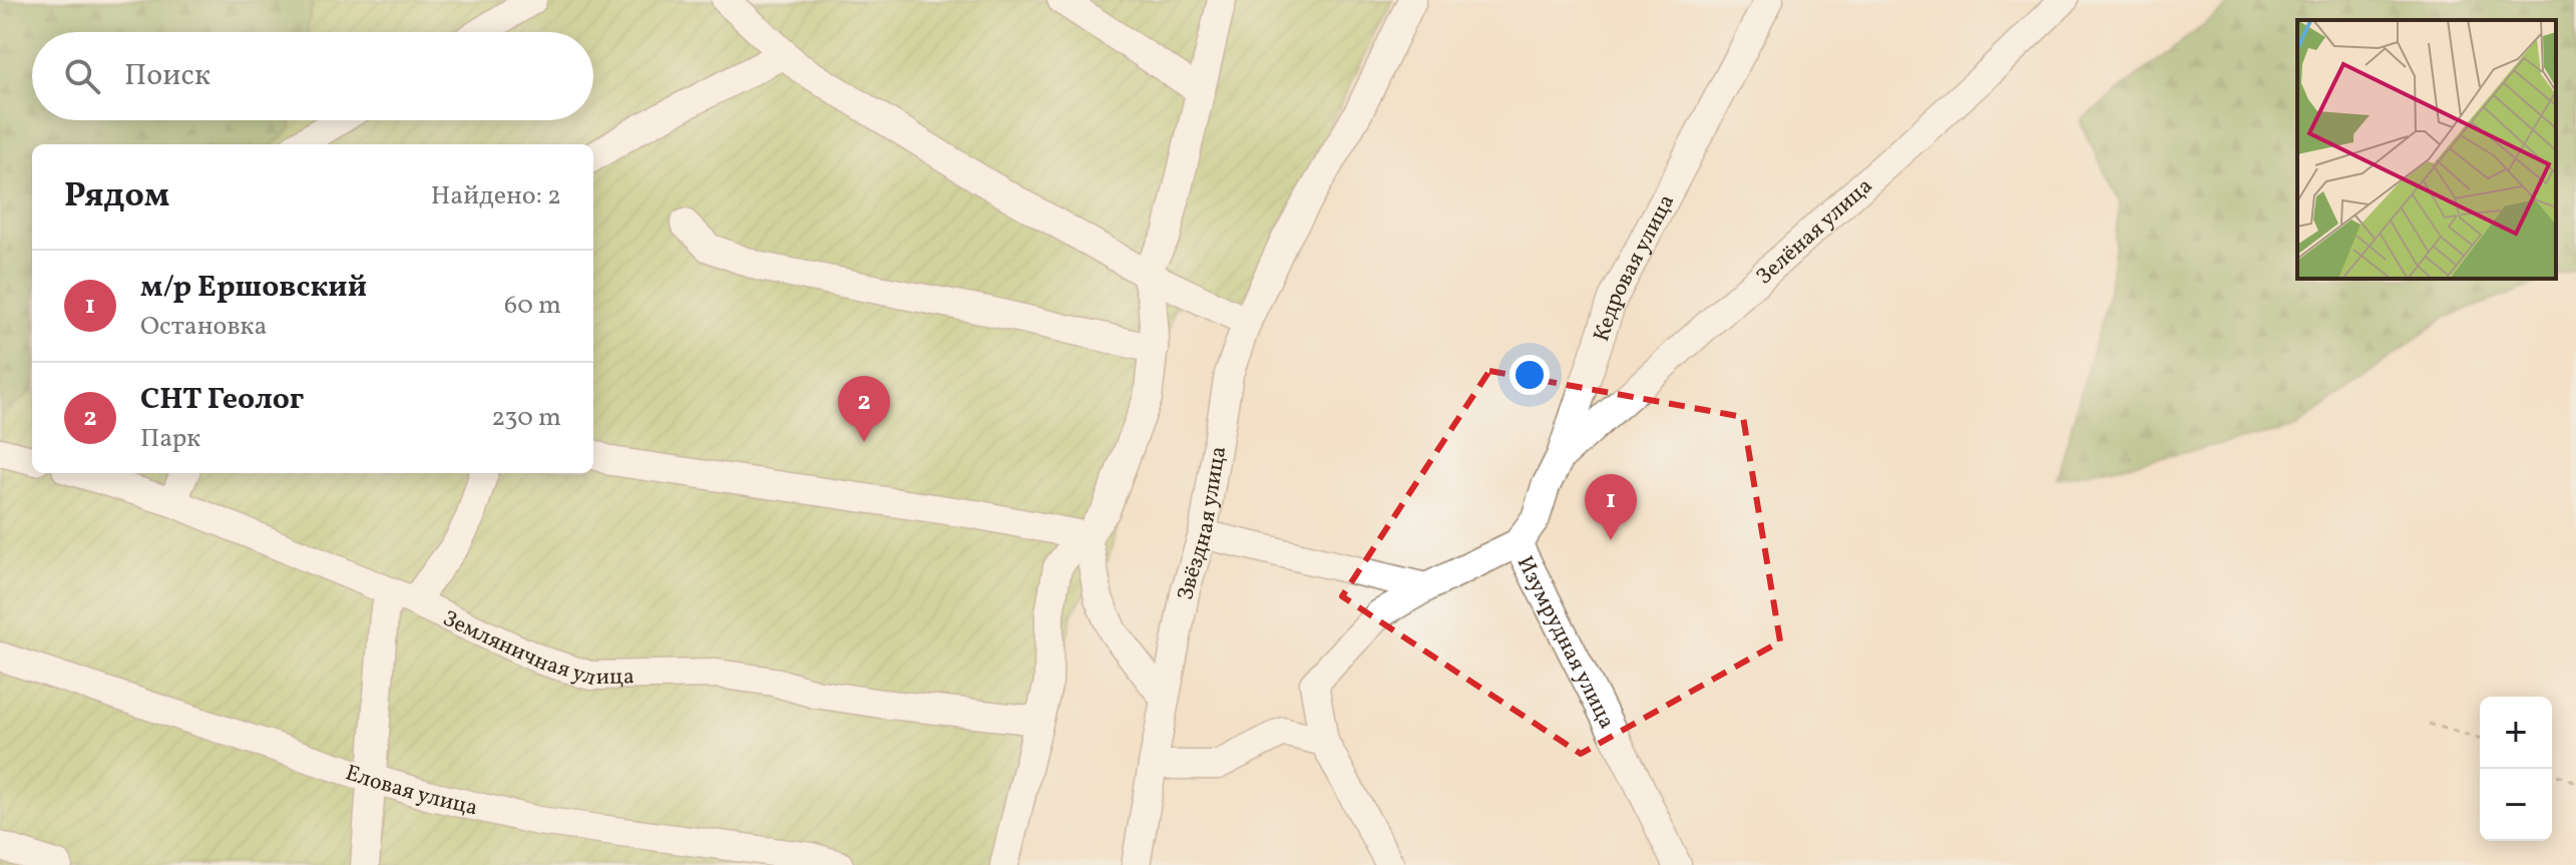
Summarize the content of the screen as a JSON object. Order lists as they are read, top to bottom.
{
  "streets": {
    "street": [
      "Зелёная улица",
      "Кедровая улица",
      "Звёздная улица",
      "Изумрудная улица",
      "Земляничная улица",
      "Еловая улица"
    ]
  },
  "crossings": [
    ["Зелёная улица", "Кедровая улица"],
    ["Кедровая улица", "Изумрудная улица"]
  ],
  "page": {
    "search": "Поиск",
    "heading": ["Рядом", "Найдено: 2"],
    "list": [
      {
        "mark": "1",
        "name": "м/р Ершовский",
        "note": "Остановка",
        "value": "60 m"
      },
      {
        "mark": "2",
        "name": "СНТ Геолог",
        "note": "Парк",
        "value": "230 m"
      }
    ],
    "pins": ["2", "1"],
    "map_buttons": ["+", "−"]
  }
}
